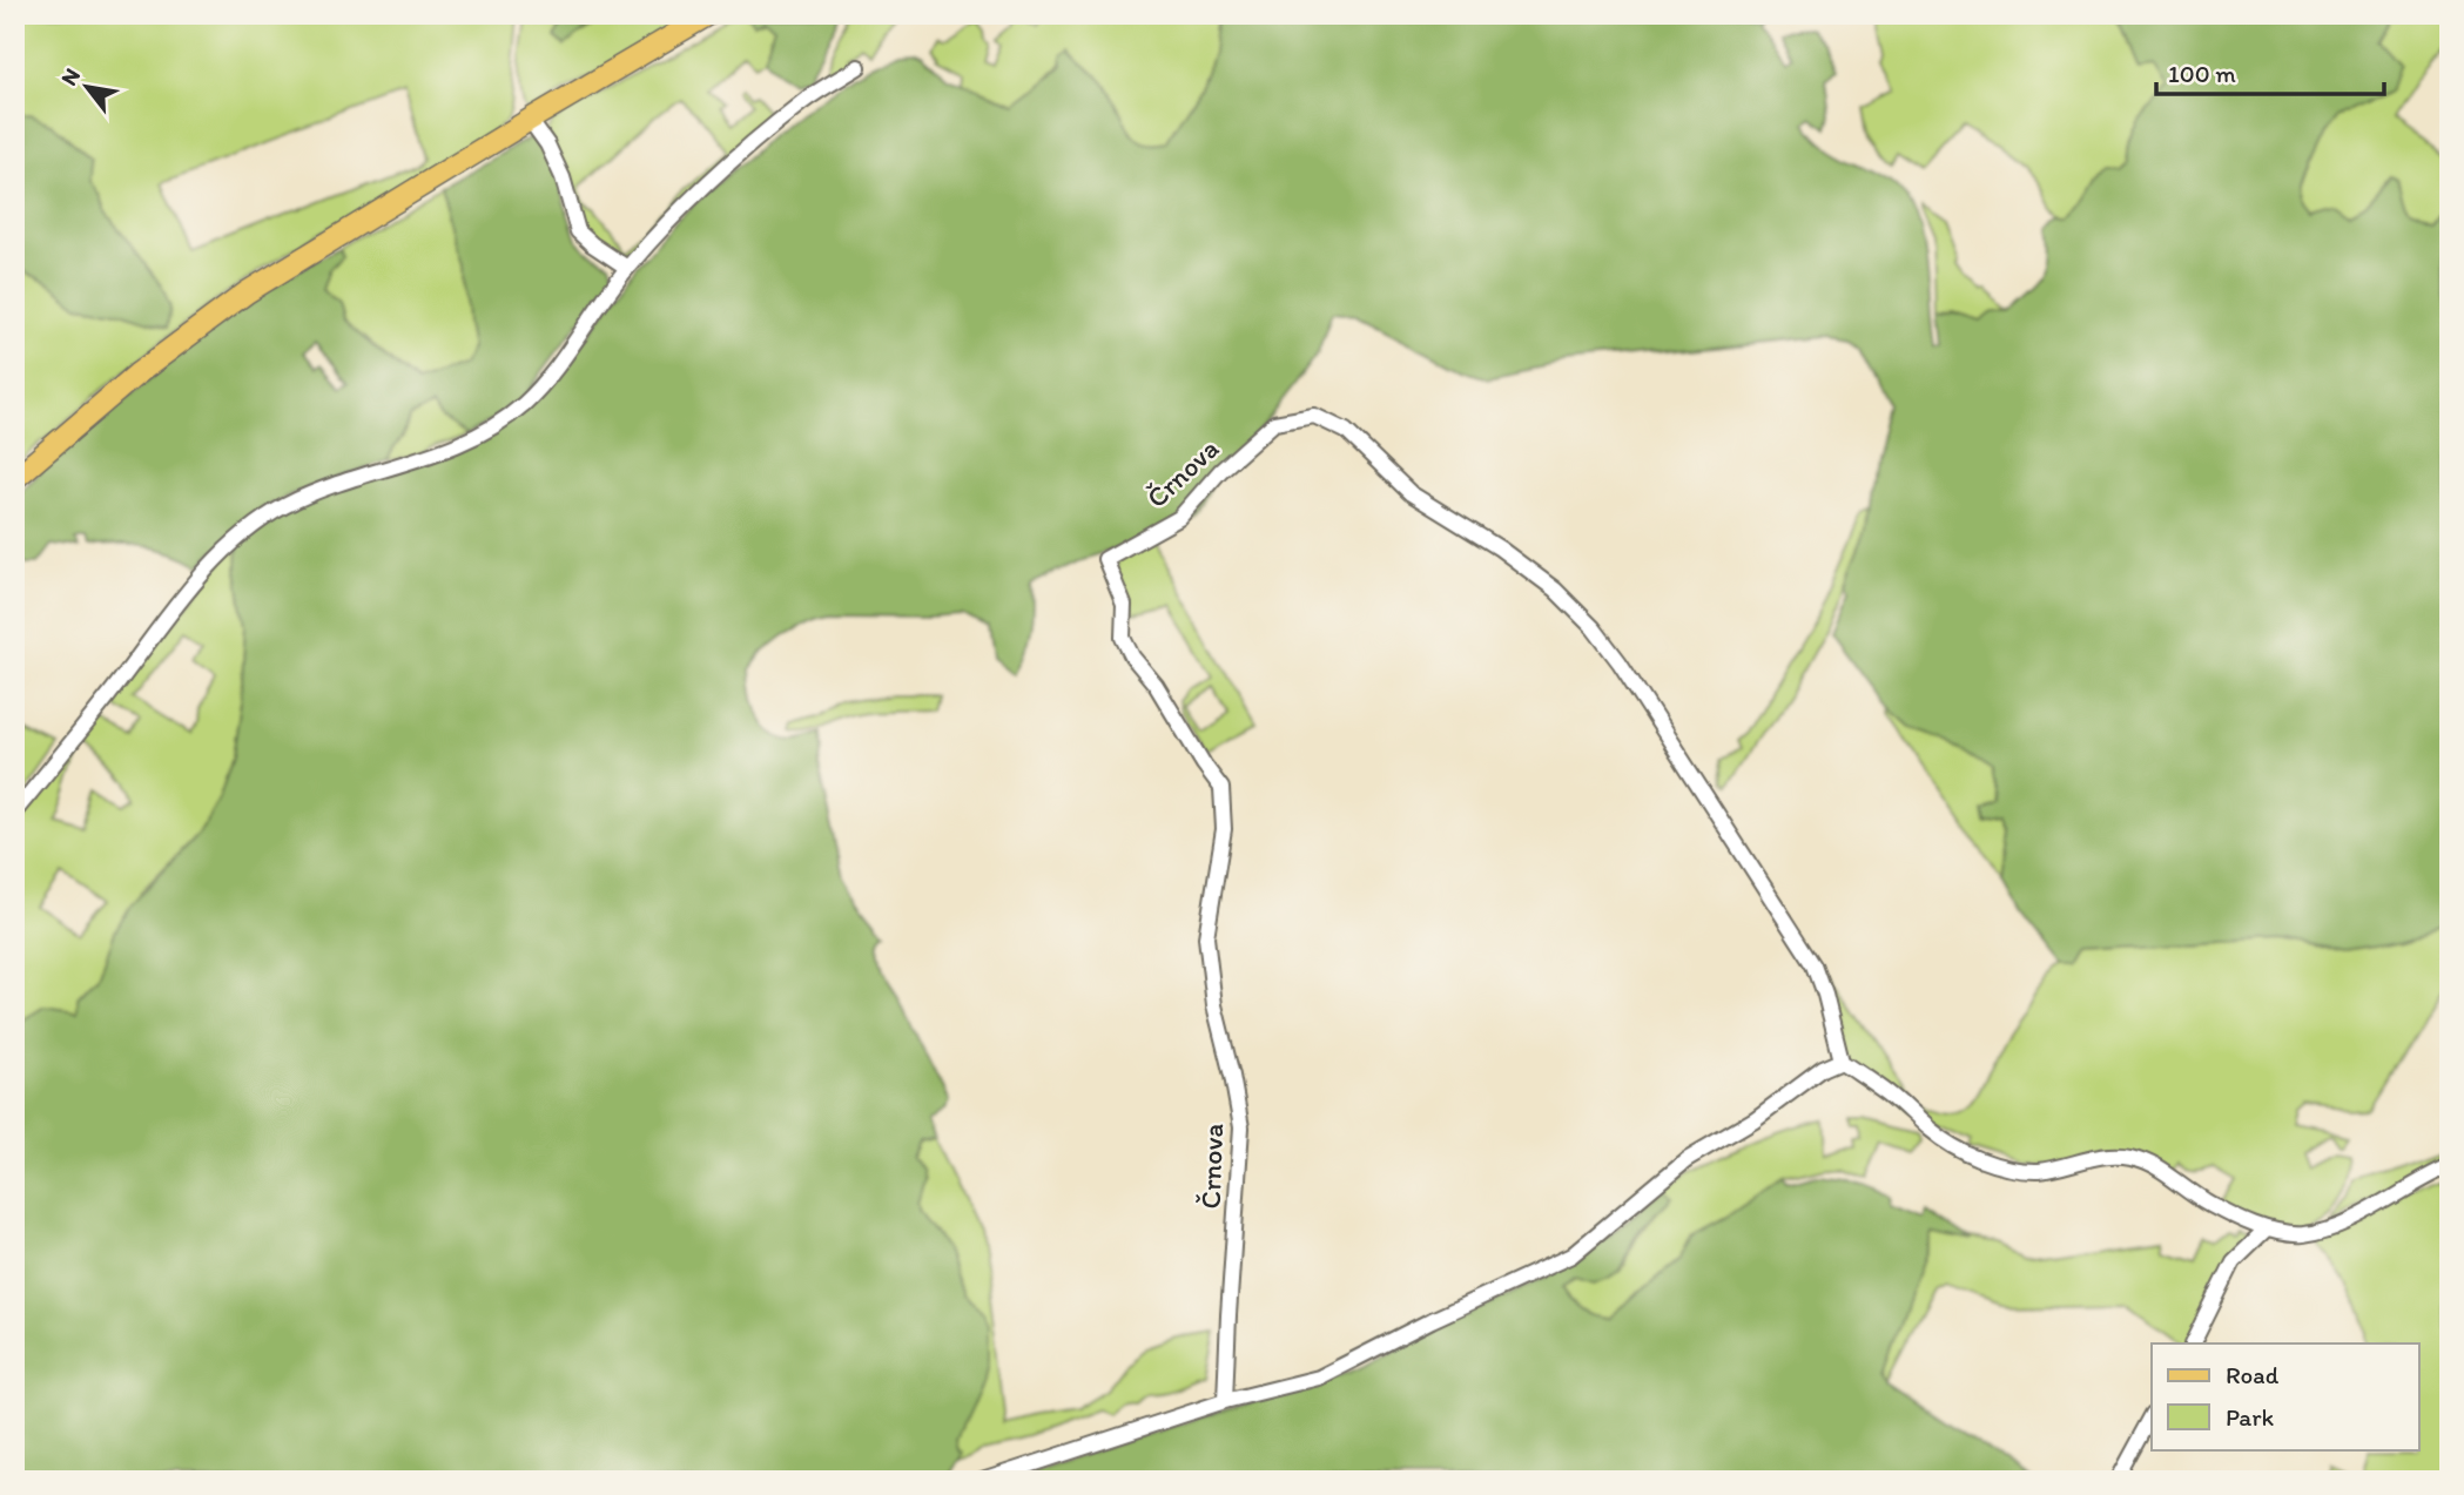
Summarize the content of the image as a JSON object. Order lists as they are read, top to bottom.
{
  "streets": {
    "street": ["Črnova"]
  },
  "legend": ["Road", "Park"],
  "scale_bar": "100 m",
  "north": "top left"
}
